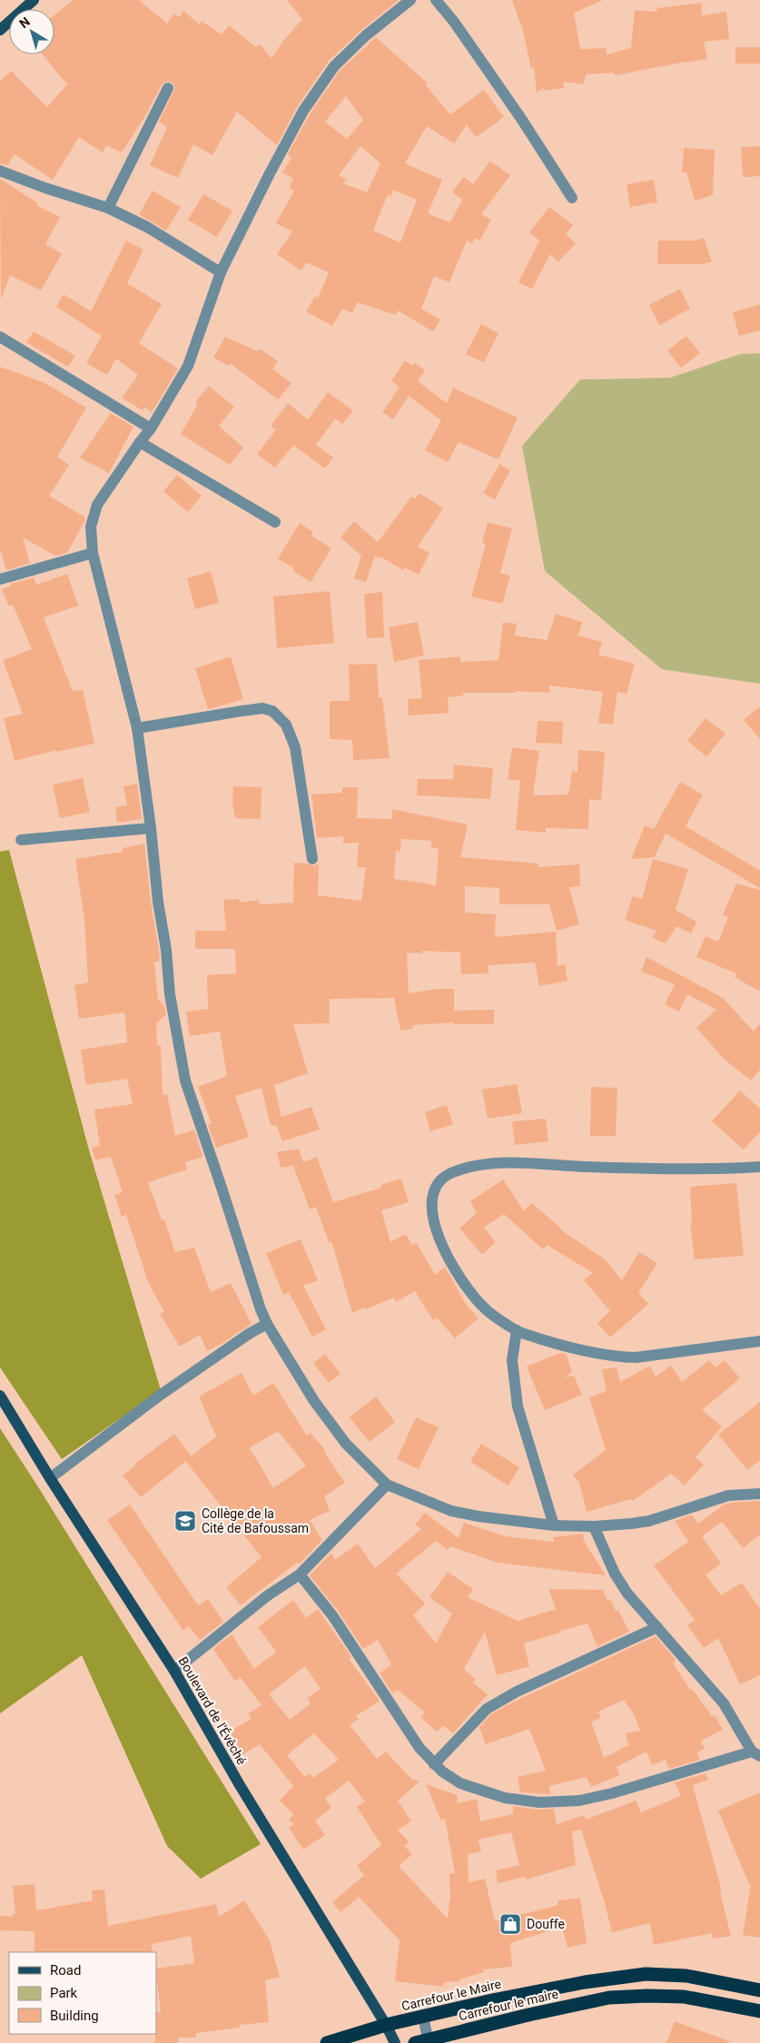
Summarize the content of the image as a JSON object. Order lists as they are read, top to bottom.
{
  "streets": {
    "highway": ["Carrefour le Maire", "Carrefour le maire"],
    "main road": ["Boulevard de l'Évêché"]
  },
  "crossings": [
    ["Boulevard de l'Évêché", "Carrefour le Maire"]
  ],
  "places": {
    "school or university": ["Collège de la Cité de Bafoussam"],
    "shop": ["Douffe"]
  },
  "legend": ["Road", "Park", "Building"],
  "north": "top left"
}
